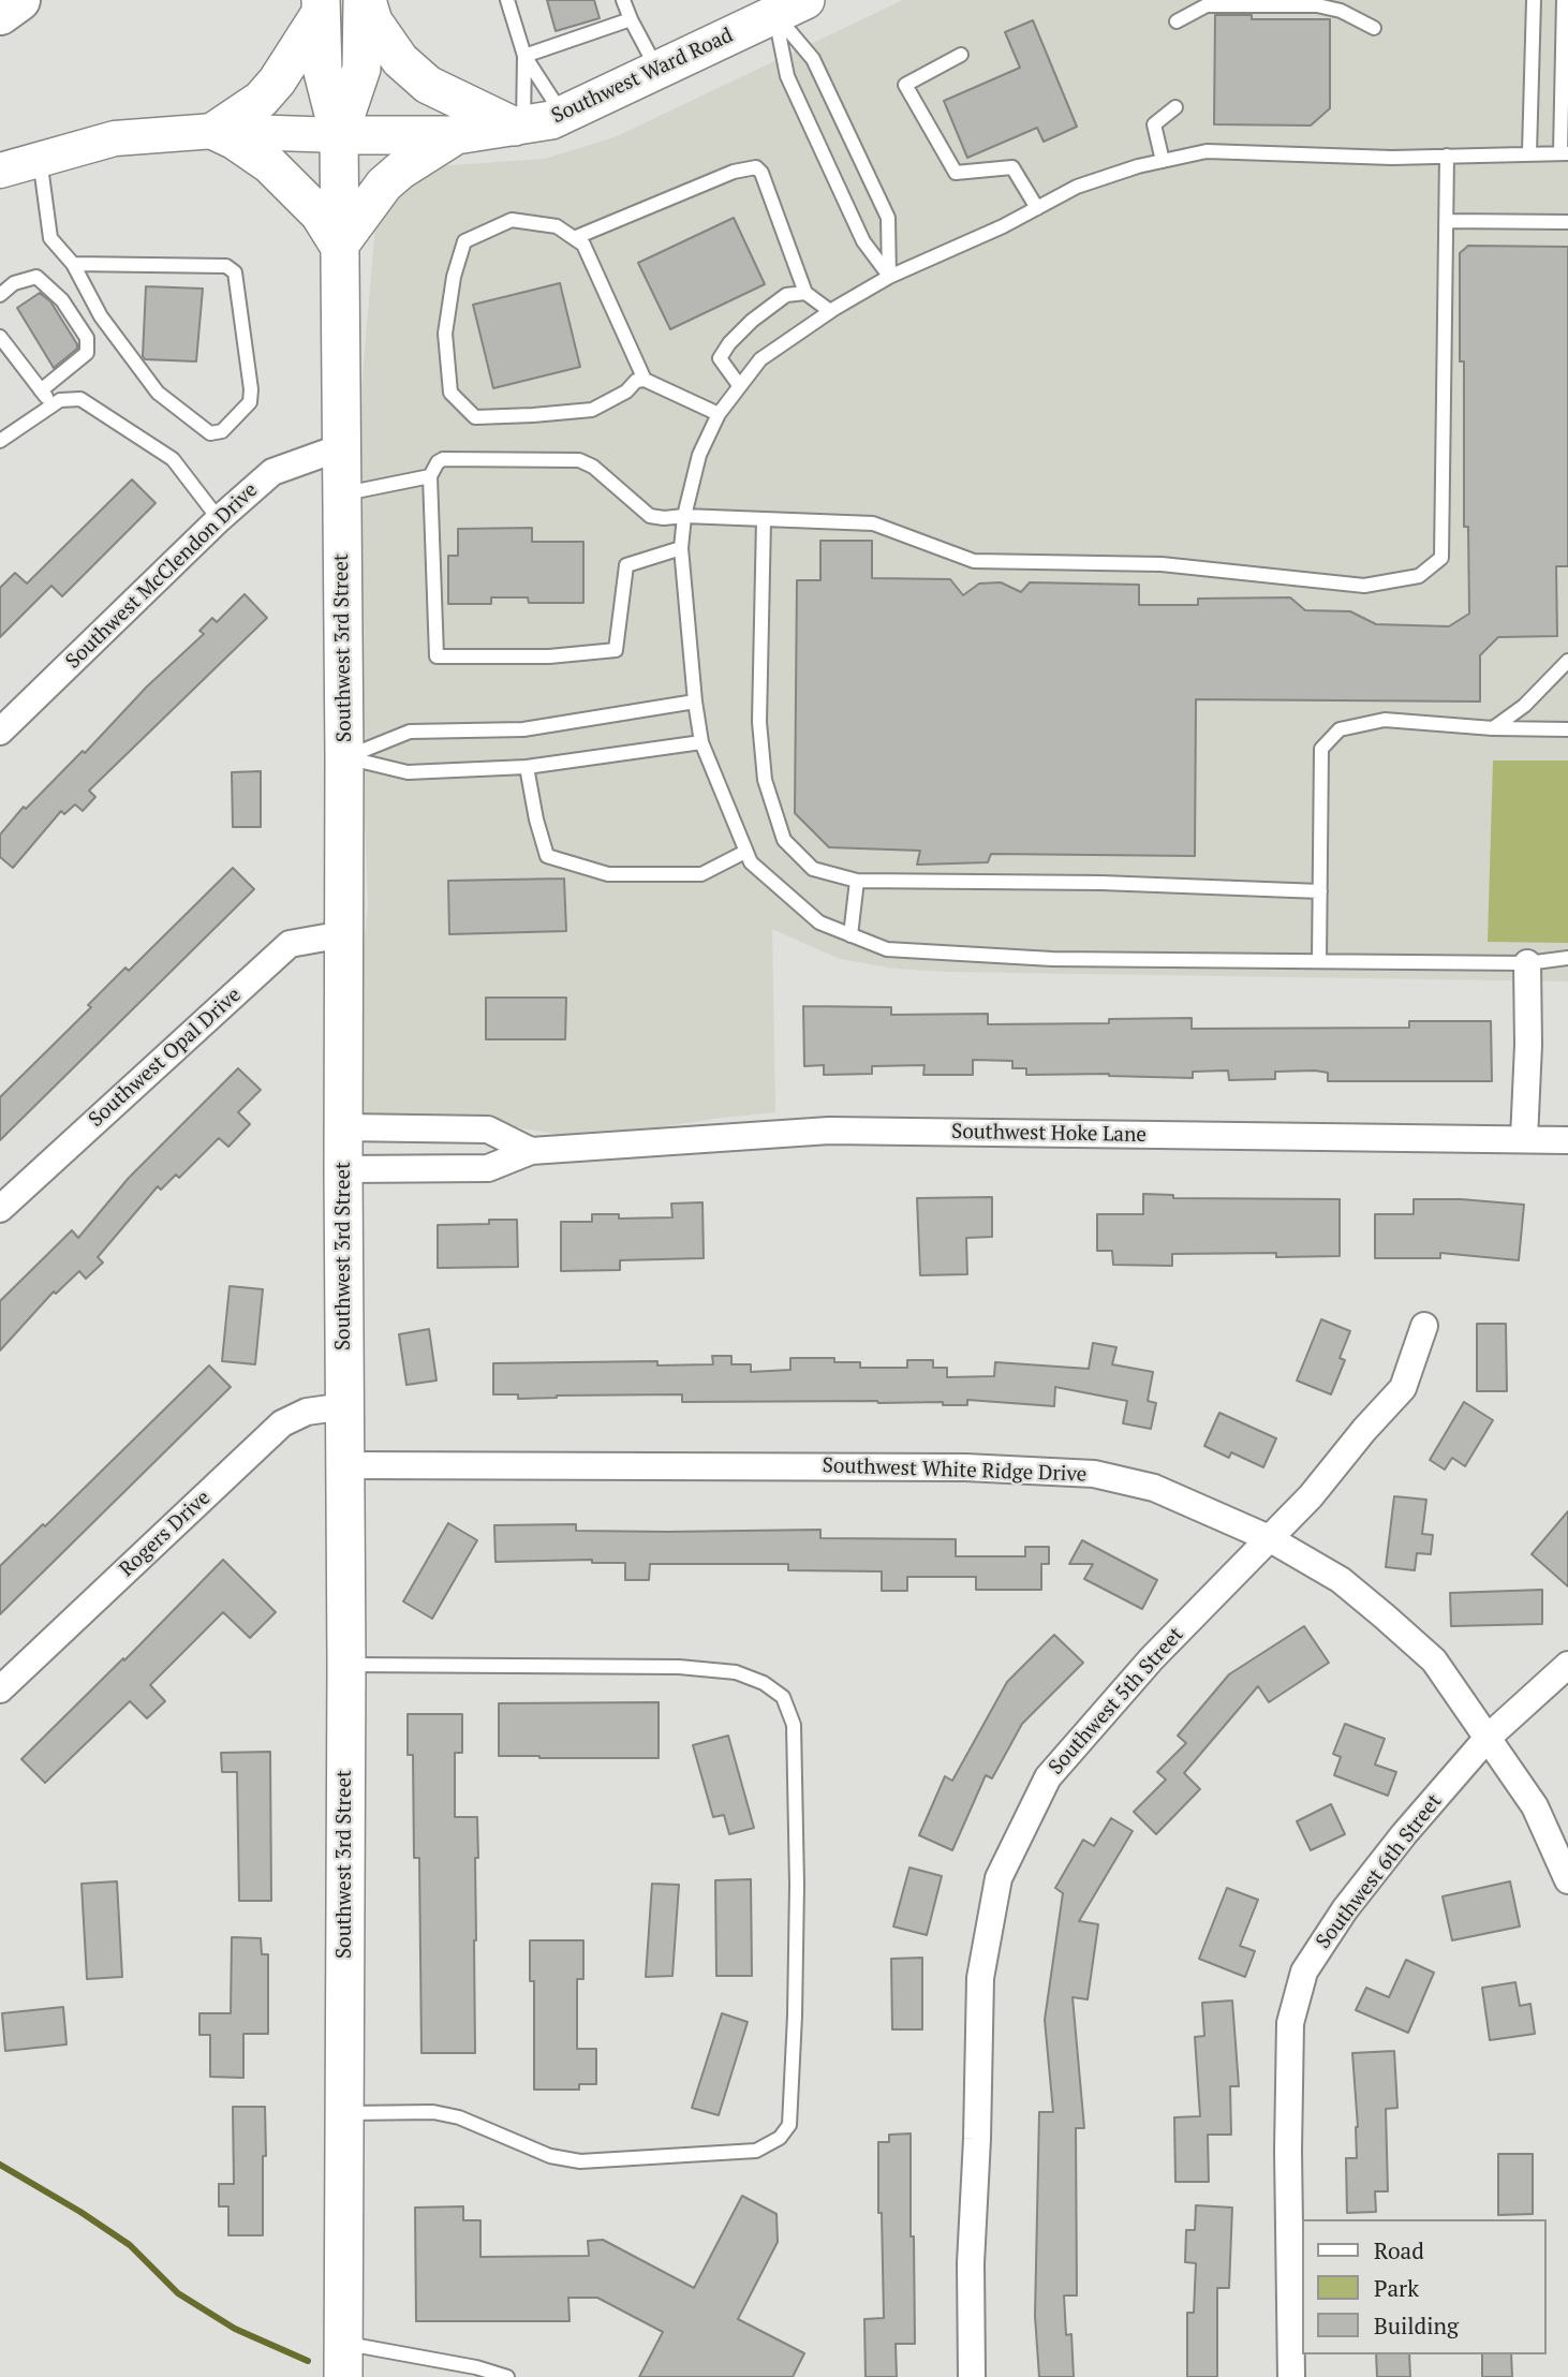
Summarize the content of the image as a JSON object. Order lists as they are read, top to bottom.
{
  "streets": {
    "main road": ["Southwest Ward Road", "Southwest 3rd Street"],
    "street": [
      "Southwest McClendon Drive",
      "Southwest Opal Drive",
      "Southwest Hoke Lane",
      "Southwest White Ridge Drive",
      "Rogers Drive",
      "Southwest 5th Street",
      "Southwest 6th Street"
    ]
  },
  "crossings": [
    ["Southwest Ward Road", "Southwest 3rd Street"],
    ["Southwest McClendon Drive", "Southwest 3rd Street"],
    ["Southwest 3rd Street", "Southwest Opal Drive"],
    ["Southwest 3rd Street", "Southwest Hoke Lane"],
    ["Southwest 3rd Street", "Southwest White Ridge Drive"],
    ["Southwest 3rd Street", "Rogers Drive"],
    ["Southwest White Ridge Drive", "Southwest 5th Street"],
    ["Southwest White Ridge Drive", "Southwest 6th Street"]
  ],
  "legend": ["Road", "Park", "Building"]
}
